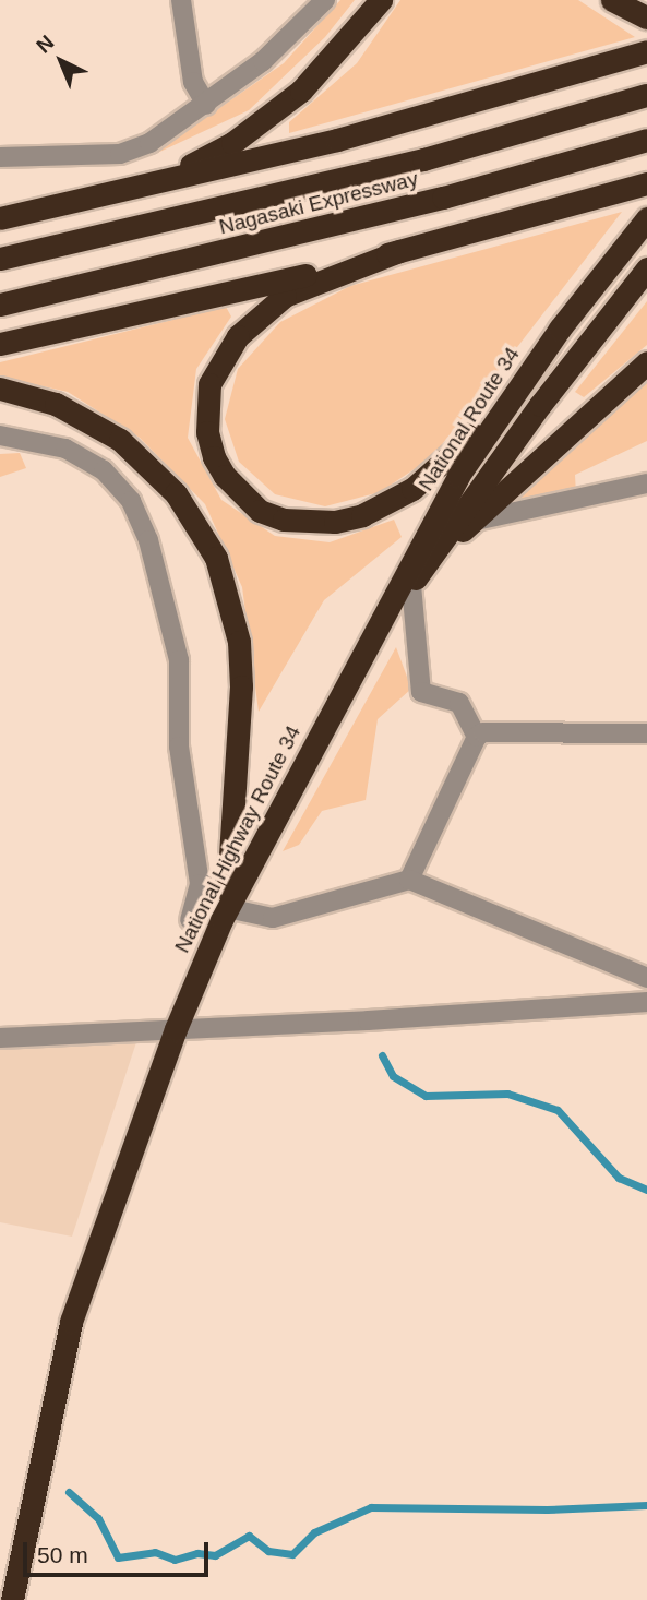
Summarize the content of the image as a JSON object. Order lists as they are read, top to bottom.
{
  "streets": {
    "highway": ["Nagasaki Expressway", "National Route 34", "National Highway Route 34"]
  },
  "crossings": [
    ["National Route 34", "National Highway Route 34"]
  ],
  "scale_bar": "50 m",
  "north": "top left"
}
